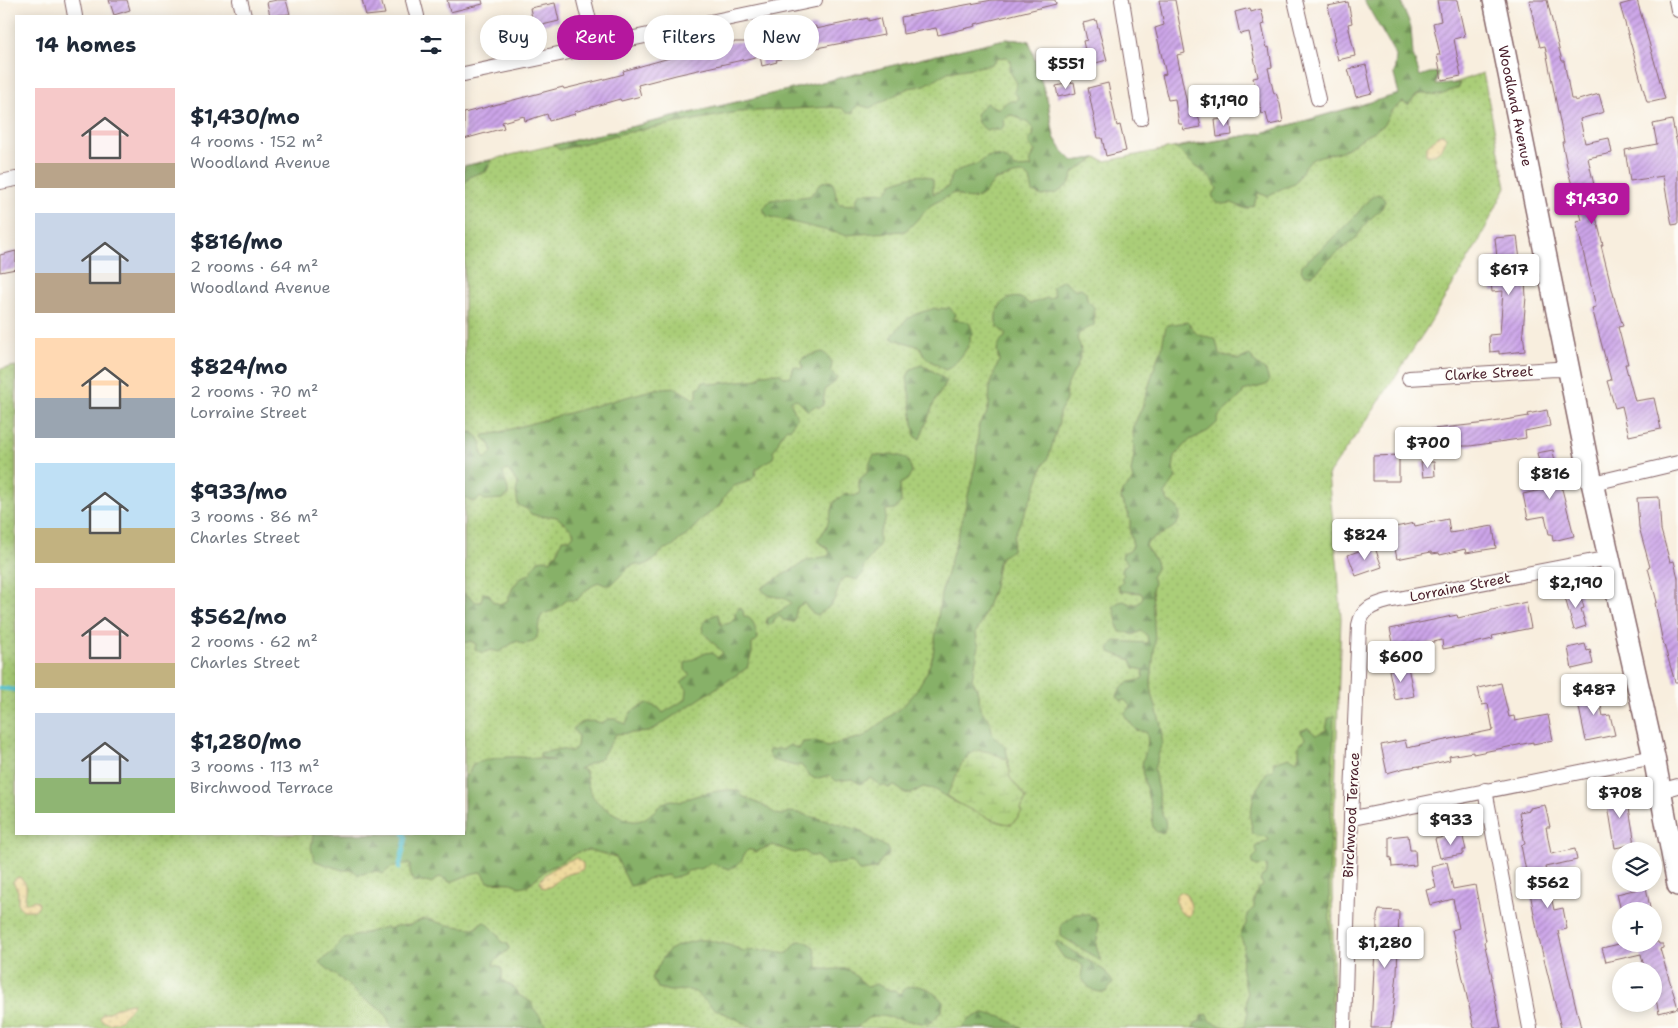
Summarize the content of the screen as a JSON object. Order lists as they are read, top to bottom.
{
  "streets": {
    "main road": ["Woodland Avenue"],
    "street": ["Clarke Street", "Lorraine Street", "Birchwood Terrace"]
  },
  "crossings": [
    ["Woodland Avenue", "Clarke Street"],
    ["Woodland Avenue", "Lorraine Street"],
    ["Lorraine Street", "Birchwood Terrace"]
  ],
  "page": {
    "chip": [
      "Buy",
      "Rent",
      "Filters",
      "New"
    ],
    "heading": "14 homes",
    "price": [
      "$551",
      "$1,190",
      "$1,430",
      "$617",
      "$700",
      "$816",
      "$824",
      "$2,190",
      "$600",
      "$487",
      "$708",
      "$933",
      "$562",
      "$1,280"
    ],
    "list": [
      {
        "name": "$1,430/mo",
        "note": "4 rooms · 152 m² · Woodland Avenue"
      },
      {
        "name": "$816/mo",
        "note": "2 rooms · 64 m² · Woodland Avenue"
      },
      {
        "name": "$824/mo",
        "note": "2 rooms · 70 m² · Lorraine Street"
      },
      {
        "name": "$933/mo",
        "note": "3 rooms · 86 m² · Charles Street"
      },
      {
        "name": "$562/mo",
        "note": "2 rooms · 62 m² · Charles Street"
      },
      {
        "name": "$1,280/mo",
        "note": "3 rooms · 113 m² · Birchwood Terrace"
      }
    ],
    "map_buttons": ["+", "−"]
  }
}
